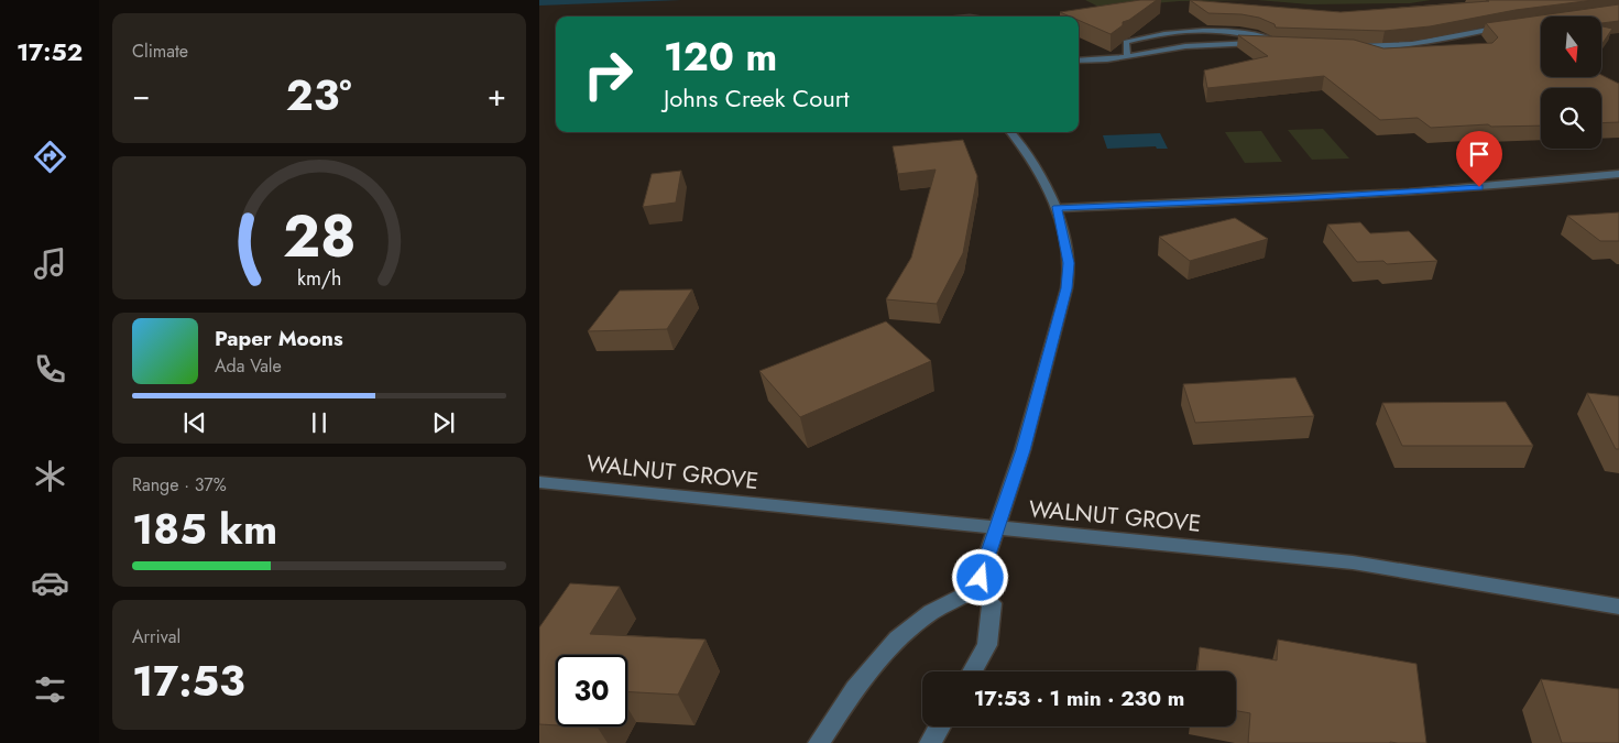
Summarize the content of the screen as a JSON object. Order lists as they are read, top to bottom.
{
  "streets": {
    "street": ["WALNUT GROVE"]
  },
  "north": "bottom",
  "page": {
    "tabs": "17:52",
    "tile": [
      "Climate",
      ["Range · 37%", "185 km"],
      ["Arrival", "17:53"]
    ],
    "turn": ["120 m", "Johns Creek Court"],
    "heat": ["−", "23°", "+"],
    "song": ["Paper Moons", "Ada Vale"],
    "limit": "30",
    "trip": "17:53 · 1 min · 230 m",
    "gauge": ["28", "km/h"]
  }
}
